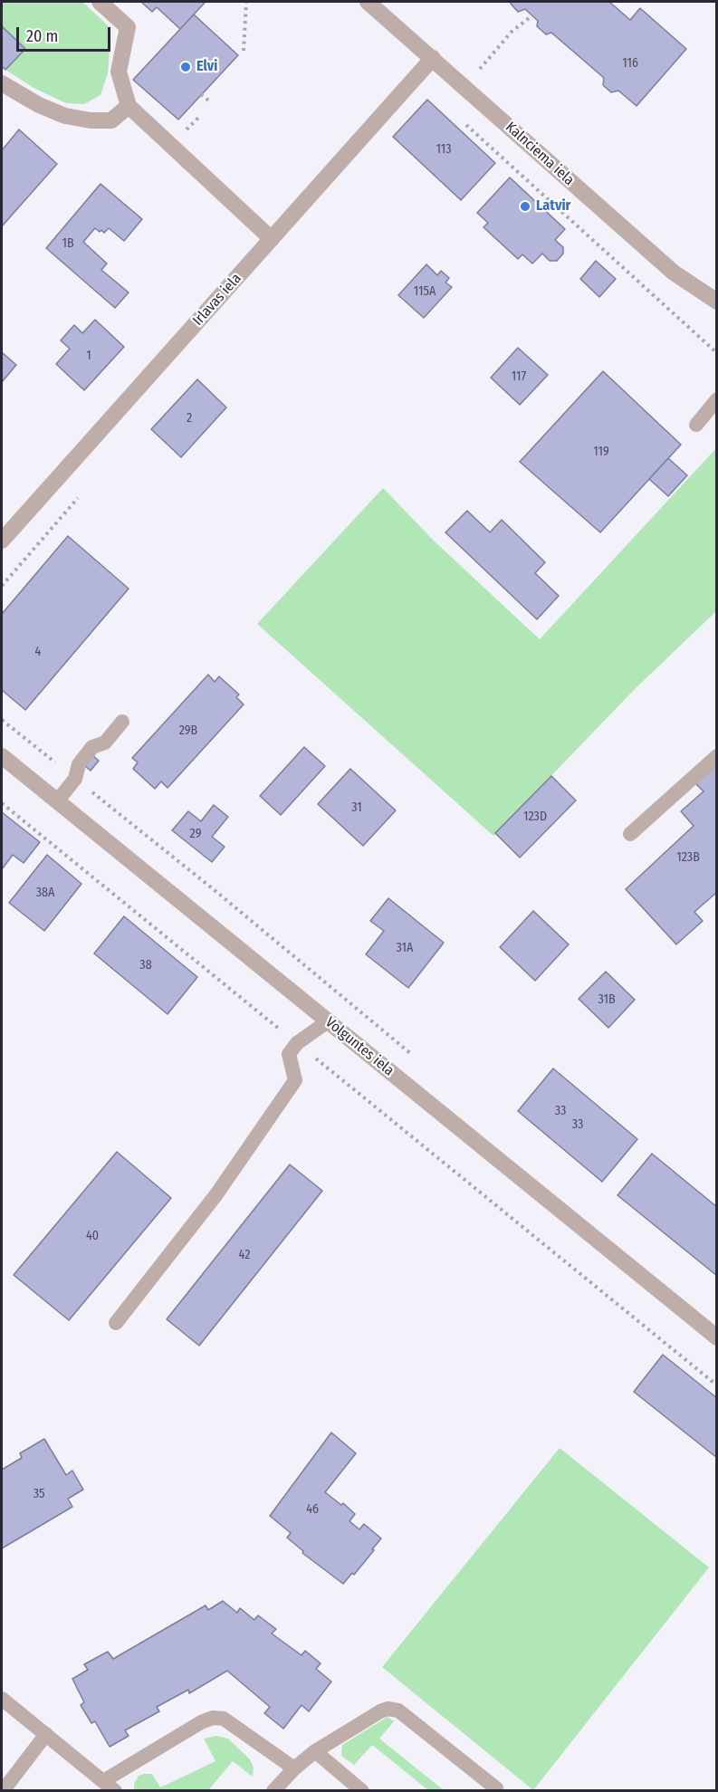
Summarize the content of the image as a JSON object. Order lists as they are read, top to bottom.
{
  "streets": {
    "street": ["Kalnciema iela", "Irlavas iela", "Volguntes iela"]
  },
  "crossings": [
    ["Kalnciema iela", "Irlavas iela"]
  ],
  "places": ["Elvi", "Latvir"],
  "house_numbers": [
    "116",
    "113",
    "1B",
    "115A",
    "1",
    "117",
    "2",
    "119",
    "4",
    "29B",
    "31",
    "123D",
    "29",
    "123B",
    "38A",
    "31A",
    "38",
    "31B",
    "33",
    "33",
    "40",
    "42",
    "35",
    "46"
  ],
  "scale_bar": "20 m"
}
